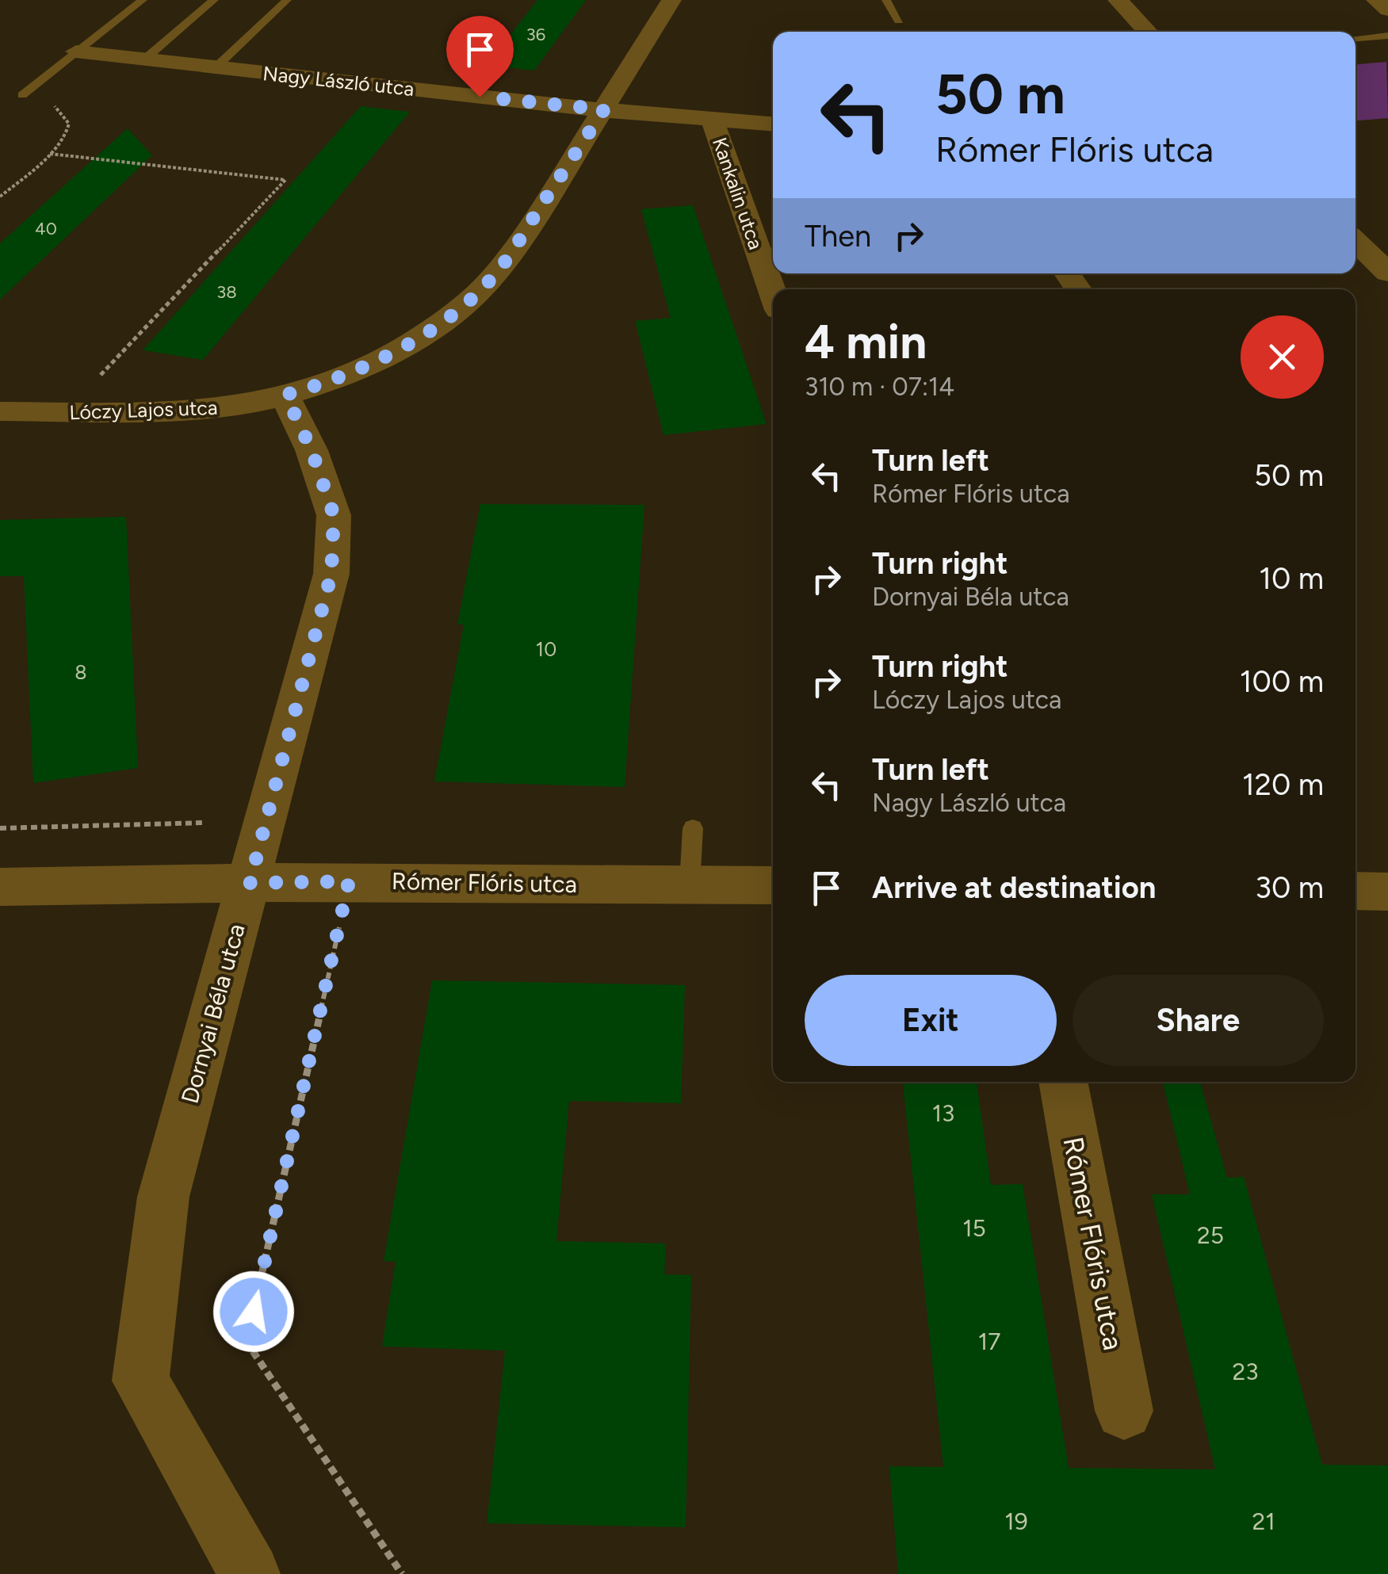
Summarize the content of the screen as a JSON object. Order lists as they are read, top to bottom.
{
  "streets": {
    "street": [
      "Nagy László utca",
      "Kankalin utca",
      "Lóczy Lajos utca",
      "Rómer Flóris utca",
      "Dornyai Béla utca"
    ]
  },
  "crossings": [
    ["Nagy László utca", "Kankalin utca"],
    ["Nagy László utca", "Lóczy Lajos utca"],
    ["Lóczy Lajos utca", "Dornyai Béla utca"],
    ["Rómer Flóris utca", "Dornyai Béla utca"]
  ],
  "house_numbers": [
    "36",
    "40",
    "38",
    "10",
    "8",
    "13",
    "15",
    "25",
    "17",
    "23",
    "19",
    "21"
  ],
  "page": {
    "turn": ["50 m", "Rómer Flóris utca"],
    "then": "Then",
    "heading": ["4 min", "310 m · 07:14"],
    "list": [
      {
        "name": "Turn left",
        "note": "Rómer Flóris utca",
        "value": "50 m"
      },
      {
        "name": "Turn right",
        "note": "Dornyai Béla utca",
        "value": "10 m"
      },
      {
        "name": "Turn right",
        "note": "Lóczy Lajos utca",
        "value": "100 m"
      },
      {
        "name": "Turn left",
        "note": "Nagy László utca",
        "value": "120 m"
      },
      {
        "name": "Arrive at destination",
        "value": "30 m"
      }
    ],
    "buttons": ["Exit", "Share"]
  }
}
